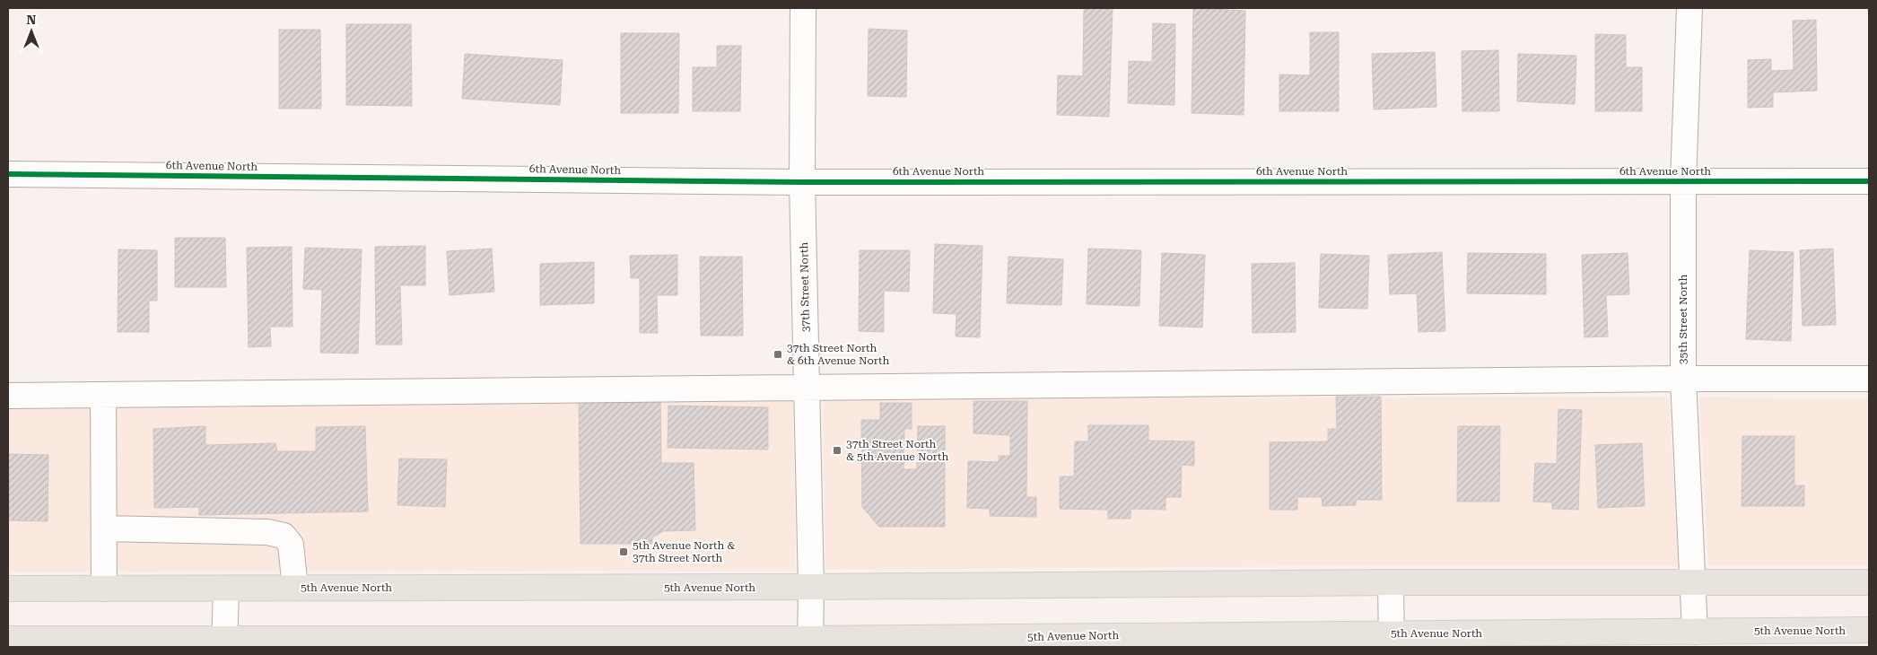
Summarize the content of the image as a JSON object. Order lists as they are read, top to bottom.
{
  "streets": {
    "main road": ["5th Avenue North"],
    "street": ["6th Avenue North", "37th Street North", "35th Street North"]
  },
  "crossings": [
    ["6th Avenue North", "37th Street North"],
    ["6th Avenue North", "35th Street North"],
    ["37th Street North", "5th Avenue North"],
    ["35th Street North", "5th Avenue North"]
  ],
  "places": {
    "transit": ["37th Street North & 6th Avenue North", "37th Street North & 5th Avenue North", "5th Avenue North & 37th Street North"]
  },
  "north": "top"
}
